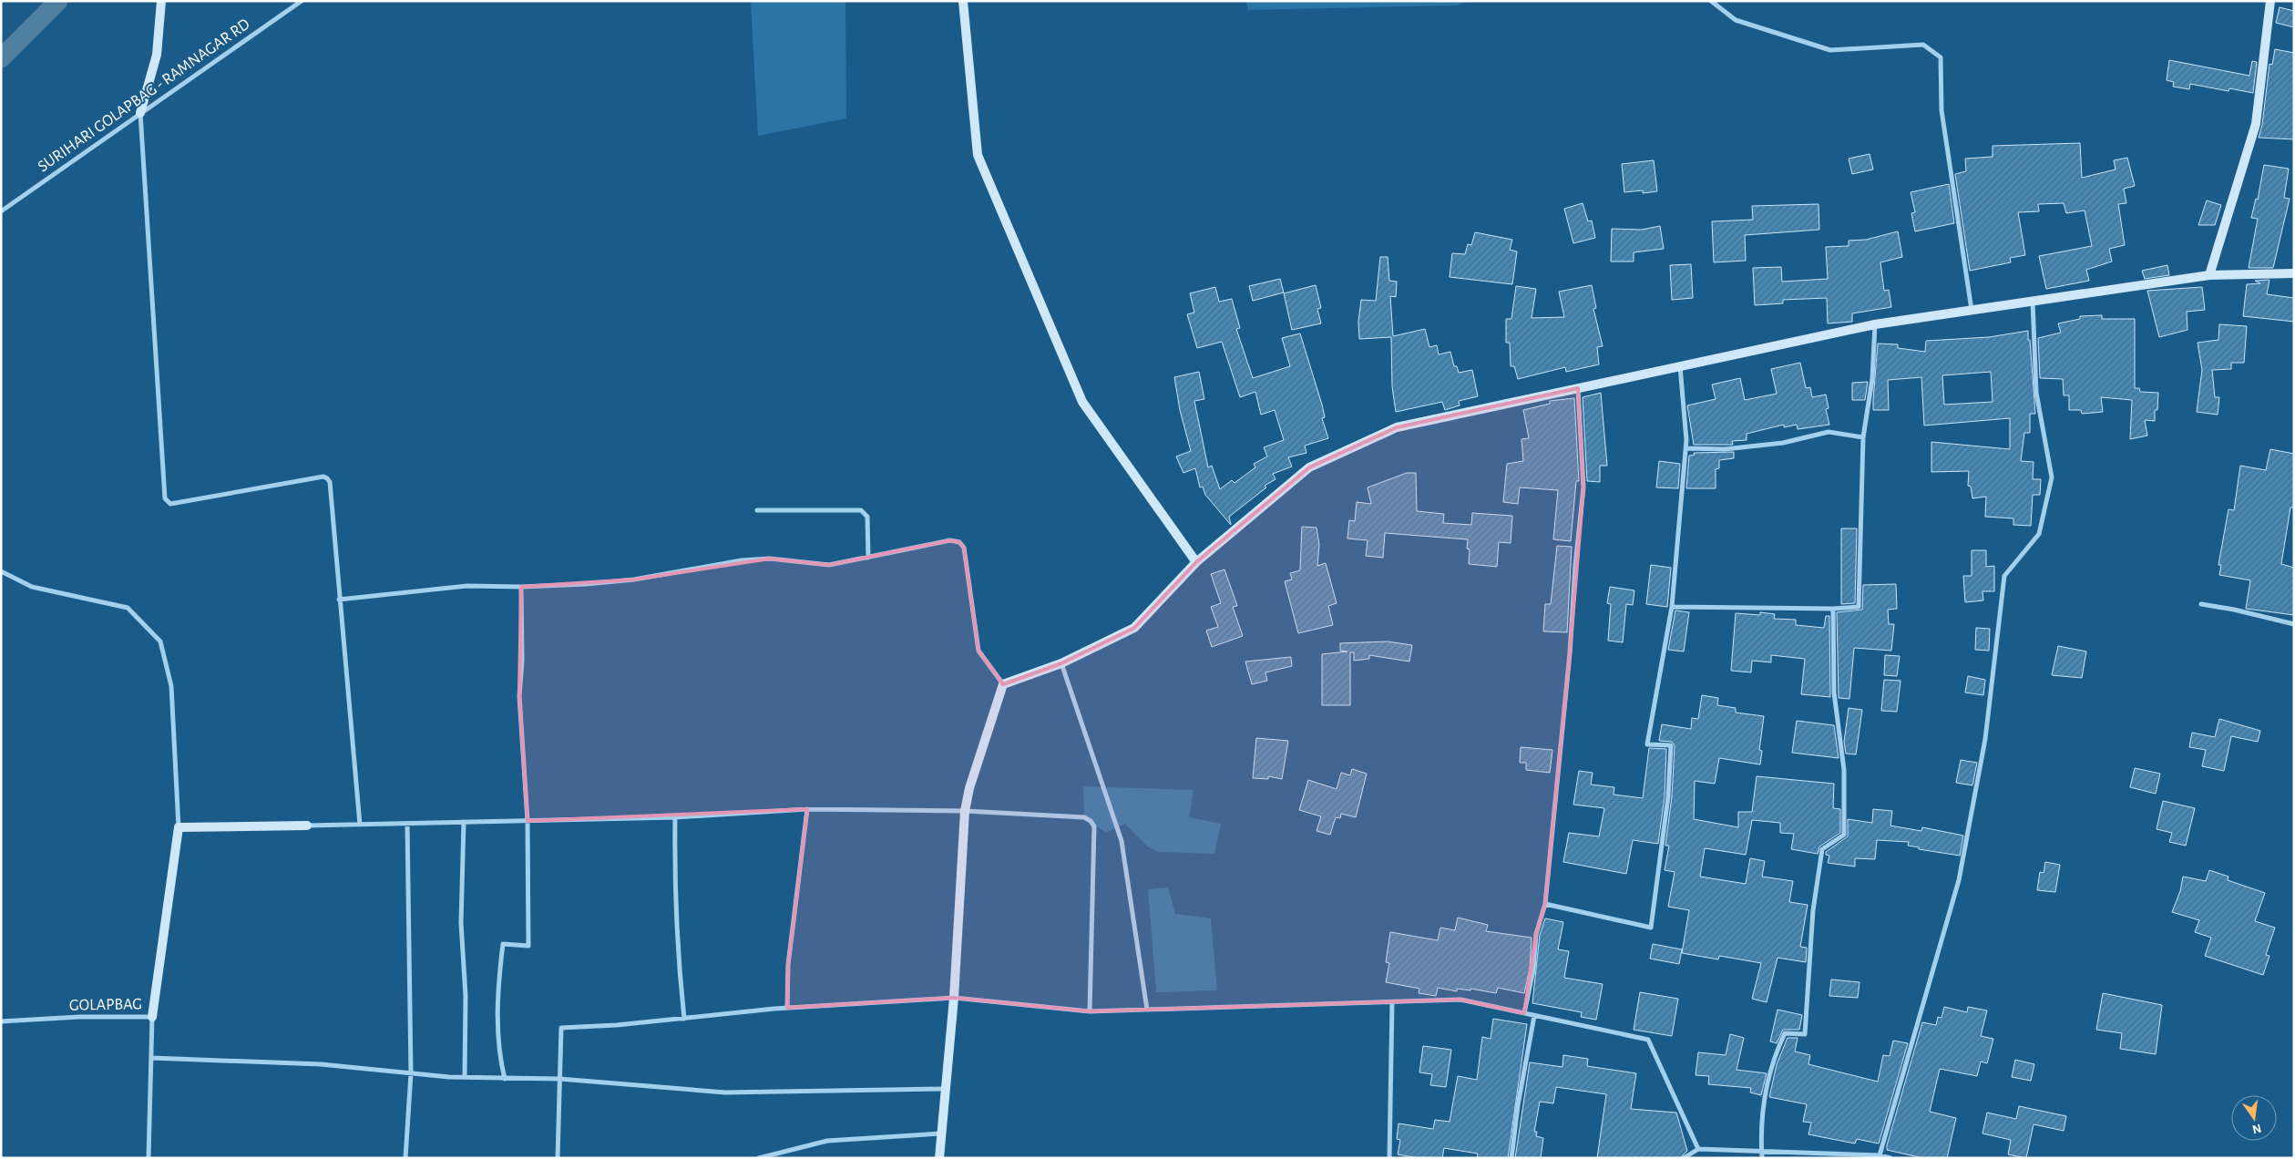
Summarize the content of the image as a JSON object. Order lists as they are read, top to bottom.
{
  "streets": {
    "street": ["SURIHARI GOLAPBAG - RAMNAGAR RD", "GOLAPBAG"]
  },
  "north": "bottom"
}
